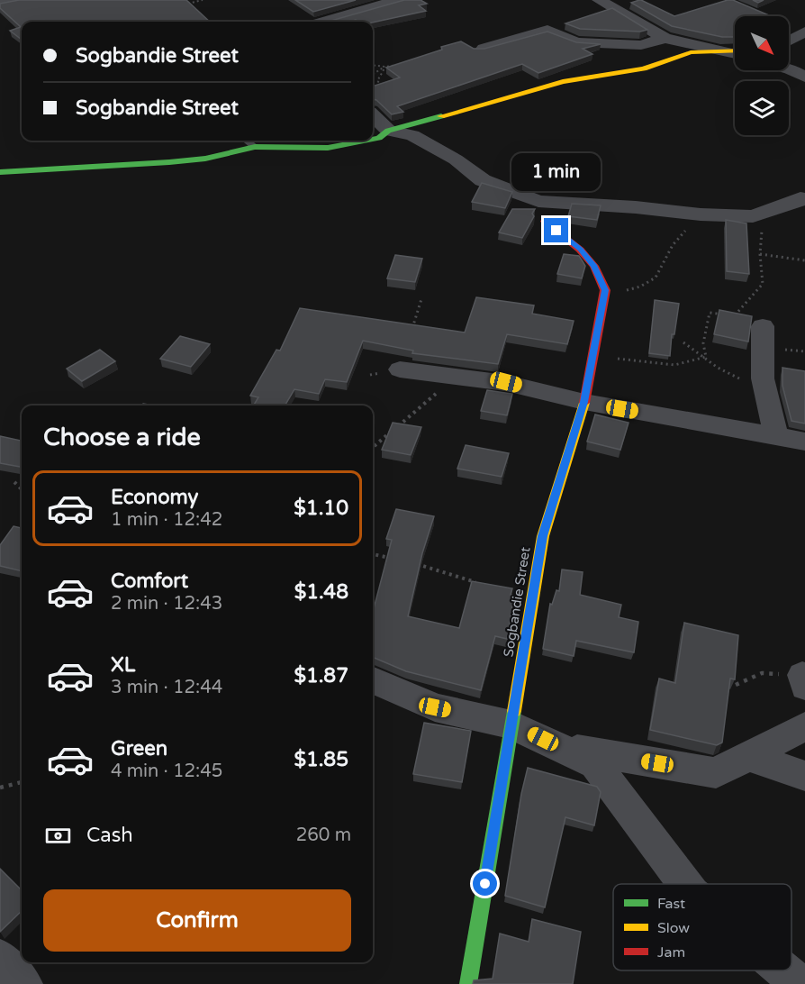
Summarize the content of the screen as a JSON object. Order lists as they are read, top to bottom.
{
  "streets": {
    "street": ["Sogbandie Street"]
  },
  "legend": ["Fast", "Slow", "Jam"],
  "north": "bottom right",
  "page": {
    "banner": ["Sogbandie Street", "Sogbandie Street"],
    "bubble": "1 min",
    "heading": "Choose a ride",
    "list": [
      {
        "name": "Economy",
        "note": "1 min · 12:42",
        "value": "$1.10"
      },
      {
        "name": "Comfort",
        "note": "2 min · 12:43",
        "value": "$1.48"
      },
      {
        "name": "XL",
        "note": "3 min · 12:44",
        "value": "$1.87"
      },
      {
        "name": "Green",
        "note": "4 min · 12:45",
        "value": "$1.85"
      }
    ],
    "pay": ["Cash", "260 m"],
    "buttons": "Confirm"
  }
}
